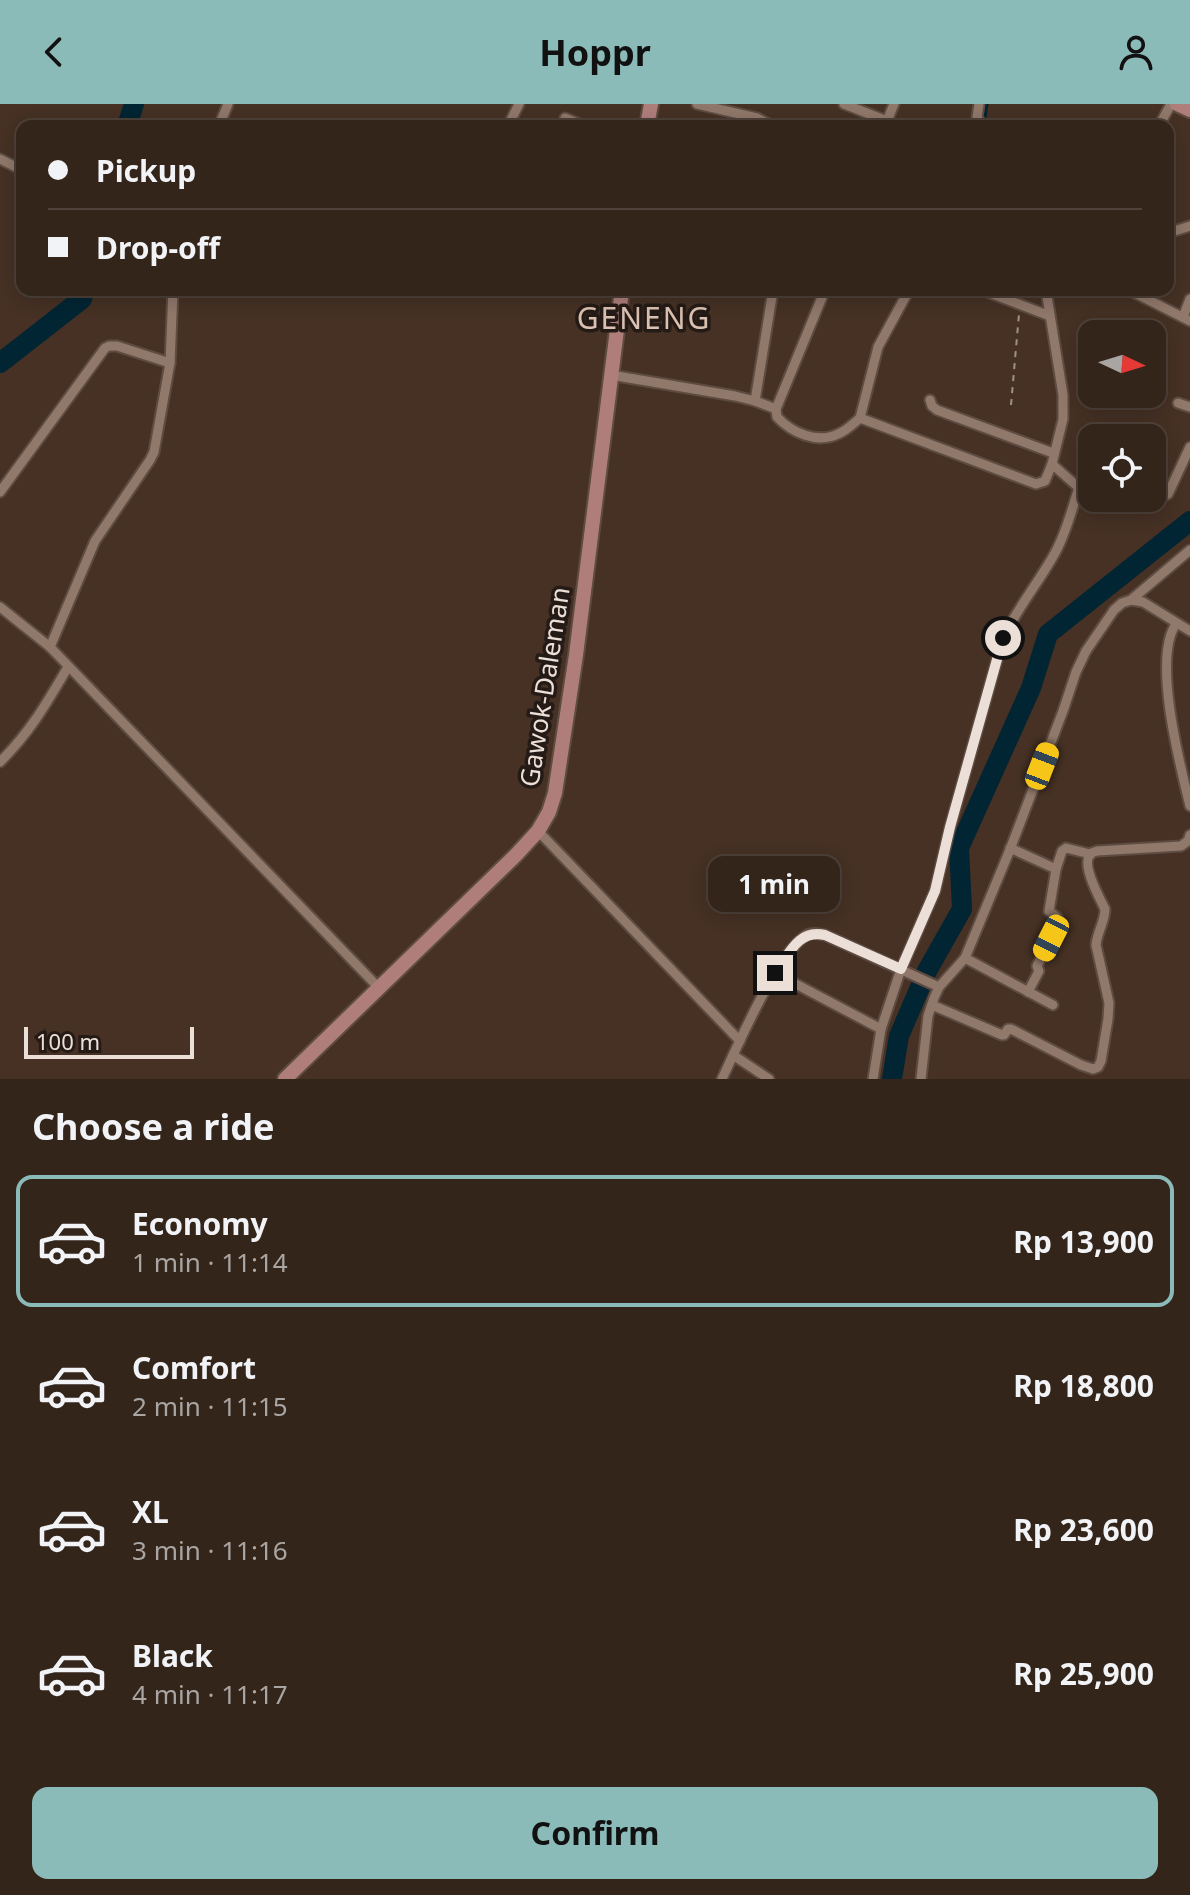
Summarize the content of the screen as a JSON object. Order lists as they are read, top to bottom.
{
  "streets": {
    "street": ["Gawok-Daleman"]
  },
  "districts": ["GENENG"],
  "scale_bar": "100 m",
  "north": "right",
  "page": {
    "header": "Hoppr",
    "banner": ["Pickup", "Drop-off"],
    "bubble": "1 min",
    "scale": "100 m",
    "heading": "Choose a ride",
    "list": [
      {
        "name": "Economy",
        "note": "1 min · 11:14",
        "value": "Rp 13,900"
      },
      {
        "name": "Comfort",
        "note": "2 min · 11:15",
        "value": "Rp 18,800"
      },
      {
        "name": "XL",
        "note": "3 min · 11:16",
        "value": "Rp 23,600"
      },
      {
        "name": "Black",
        "note": "4 min · 11:17",
        "value": "Rp 25,900"
      }
    ],
    "buttons": "Confirm"
  }
}
